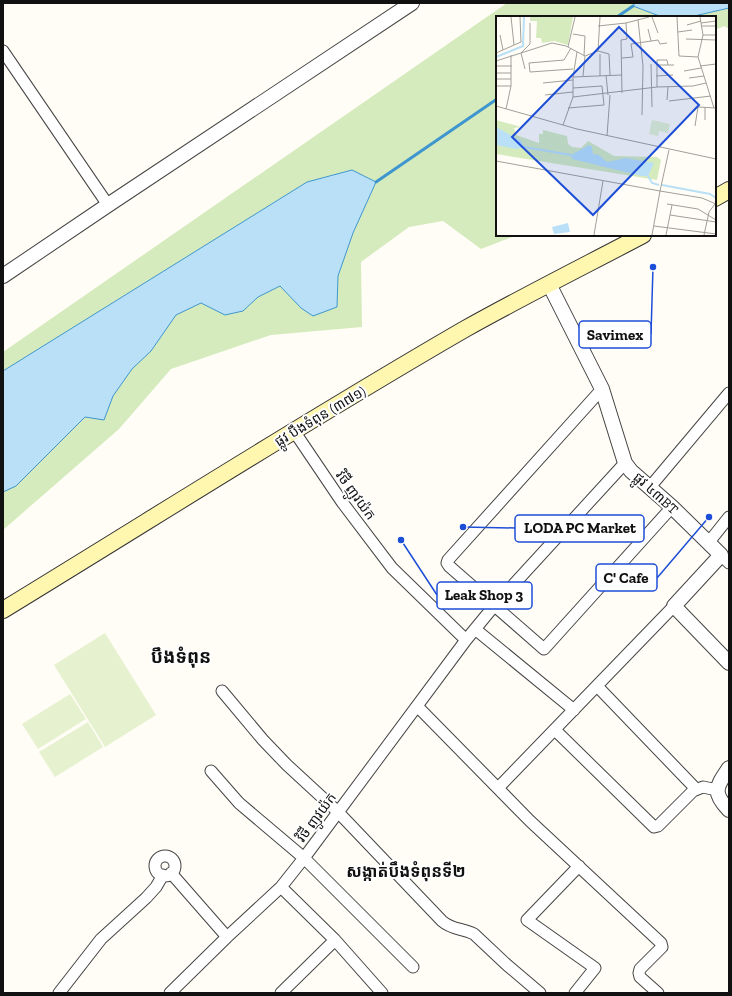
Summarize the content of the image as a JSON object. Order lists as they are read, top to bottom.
{
  "streets": {
    "main road": ["ផ្លូវ បឹងទំពុន (៣៧១)"],
    "street": ["ផ្លូវ ៤៣BT", "វិថី ញូវយ៉ក"]
  },
  "crossings": [
    ["ផ្លូវ បឹងទំពុន (៣៧១)", "ផ្លូវ ៤៣BT"],
    ["ផ្លូវ បឹងទំពុន (៣៧១)", "វិថី ញូវយ៉ក"],
    ["ផ្លូវ ៤៣BT", "វិថី ញូវយ៉ក"]
  ],
  "districts": ["បឹងទំពុន", "សង្កាត់បឹងទំពុនទី២"],
  "places": [
    "Savimex",
    "C' Cafe",
    "LODA PC Market",
    "Leak Shop 3"
  ]
}
